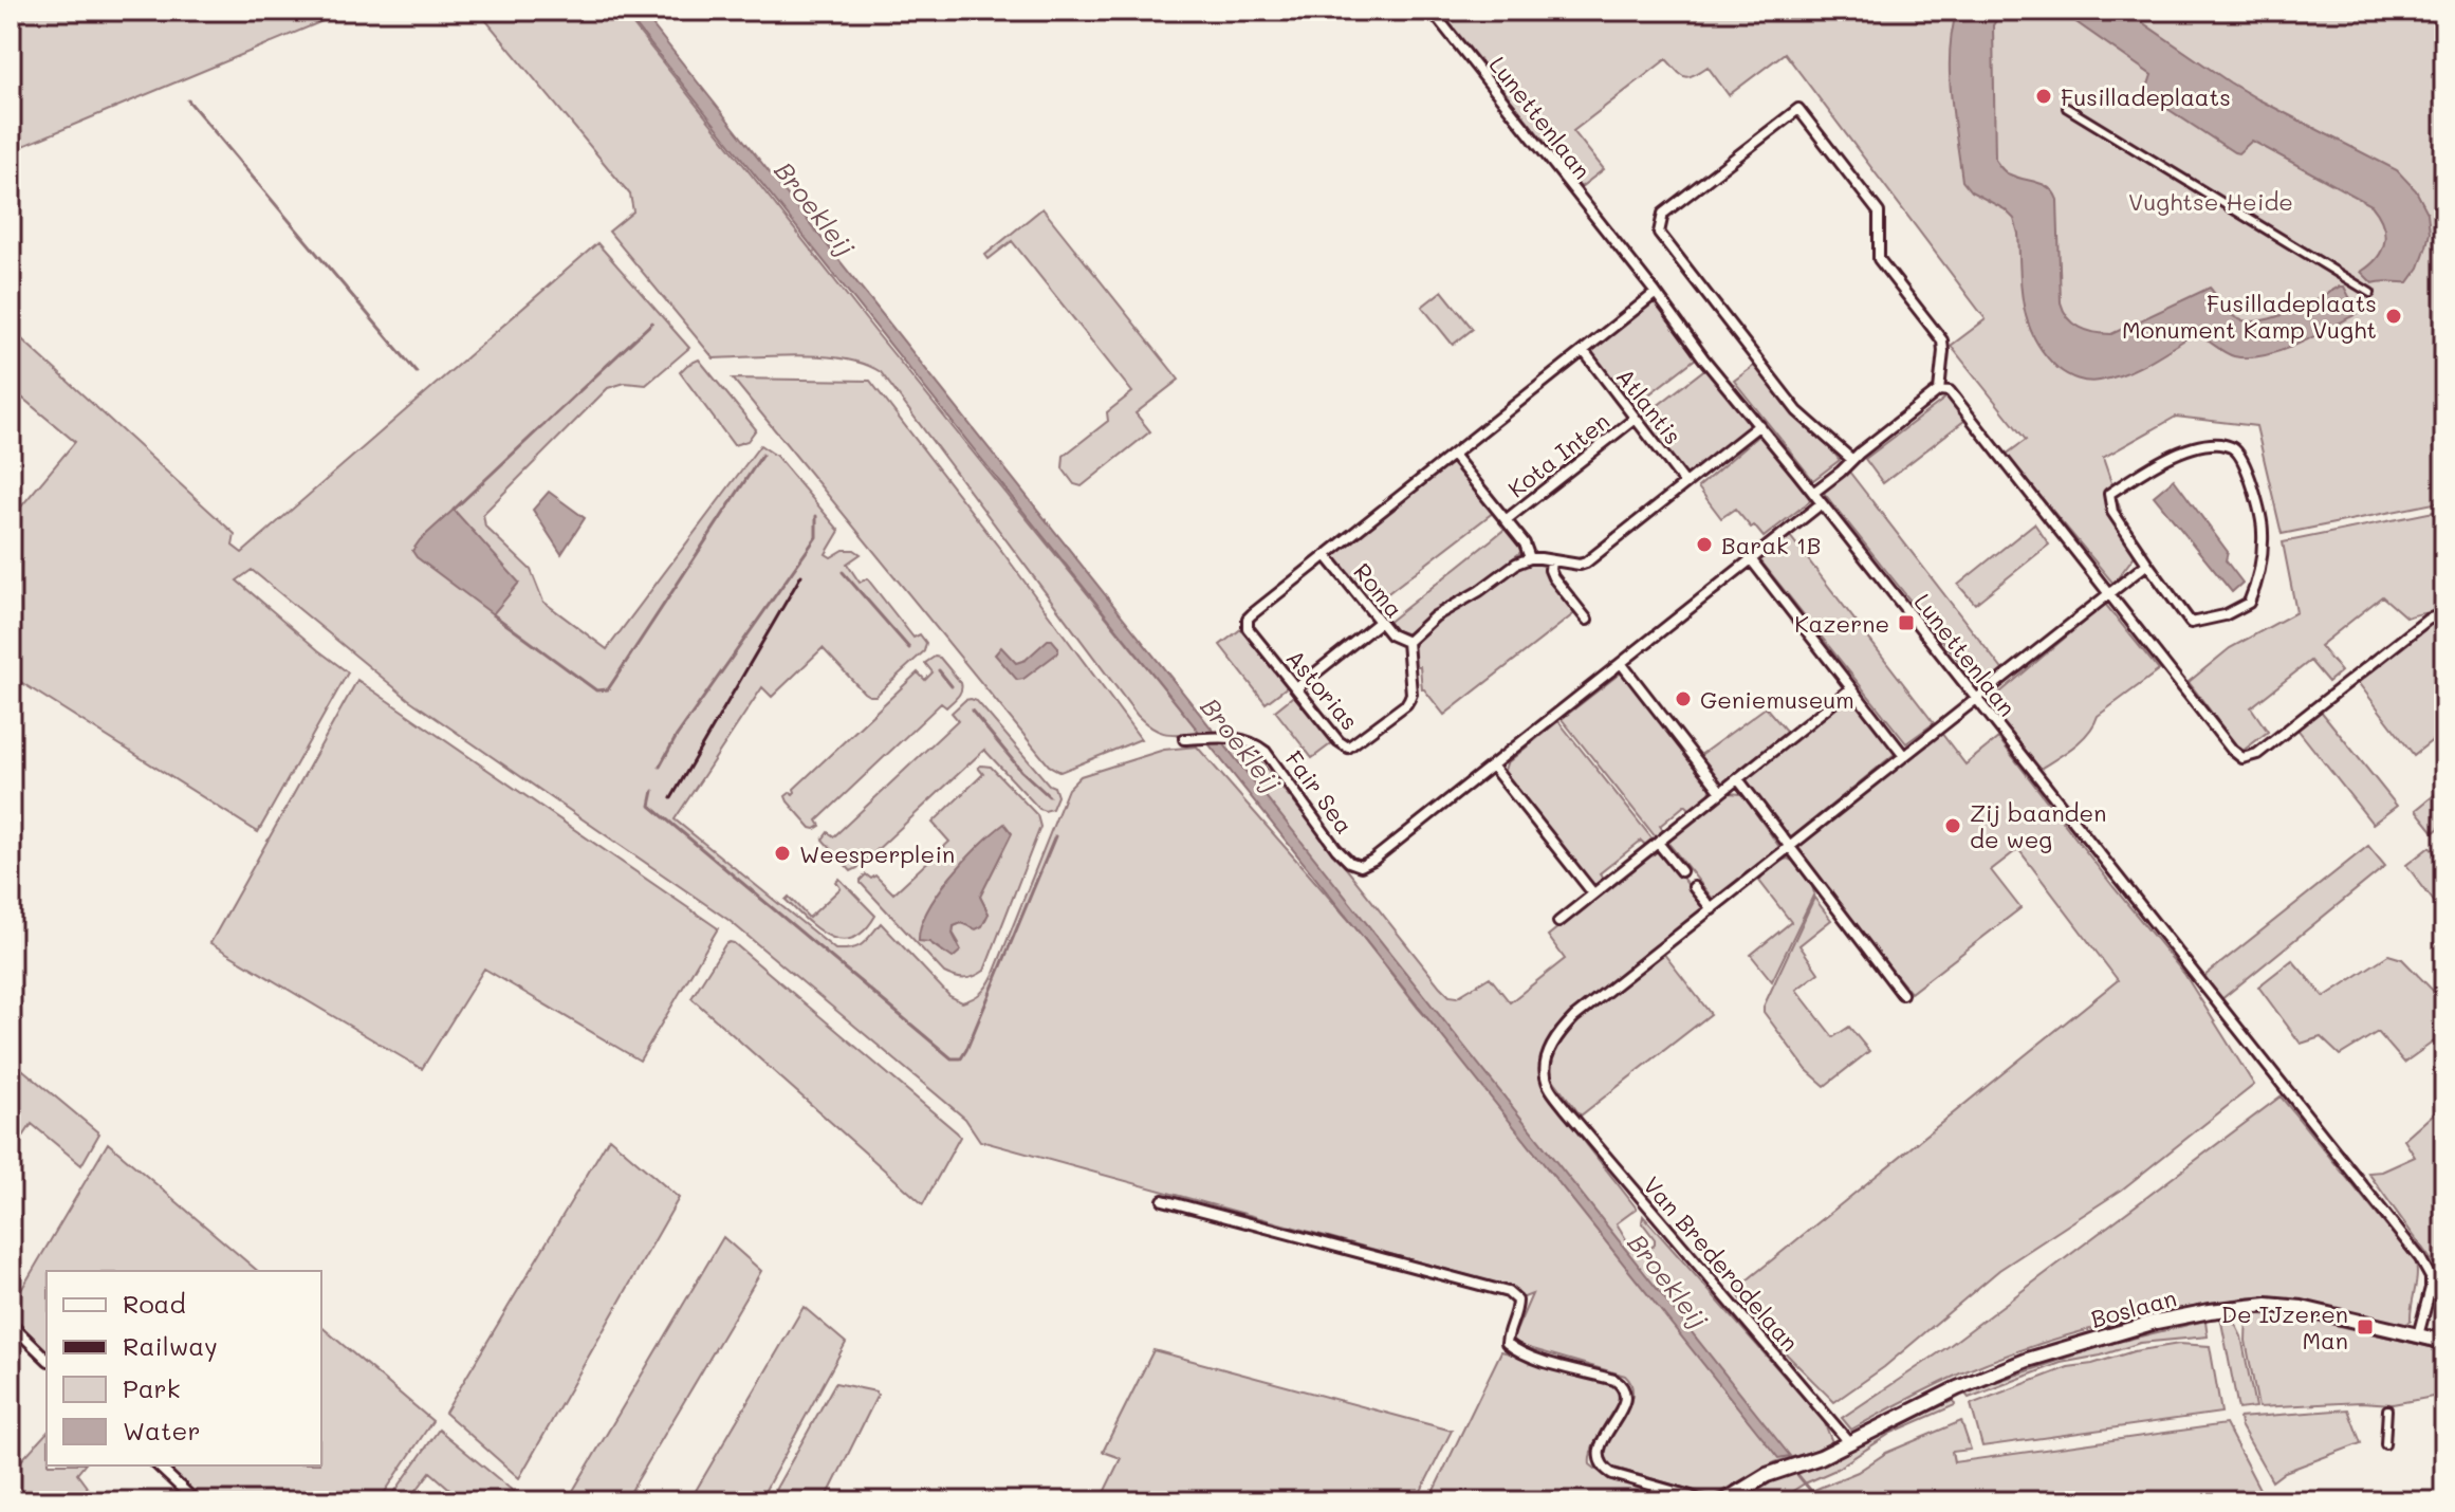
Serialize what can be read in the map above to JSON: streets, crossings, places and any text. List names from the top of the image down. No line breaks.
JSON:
{"streets":{"main road":["Boslaan"],"street":["Lunettenlaan","Atlantis","Kota Inten","Roma","Astorias","Fair Sea","Van Brederodelaan"]},"crossings":[["Lunettenlaan","Astorias"],["Lunettenlaan","Van Brederodelaan"],["Lunettenlaan","Boslaan"],["Atlantis","Kota Inten"],["Atlantis","Astorias"],["Roma","Astorias"],["Van Brederodelaan","Boslaan"]],"water":["Broekleij"],"parks":["Vughtse Heide"],"places":{"other":["Fusilladeplaats","Fusilladeplaats Monument Kamp Vught","Barak 1B","Geniemuseum","Zij baanden de weg","Weesperplein"],"transit":["Kazerne","De IJzeren Man"]},"legend":["Road","Railway","Park","Water"]}
